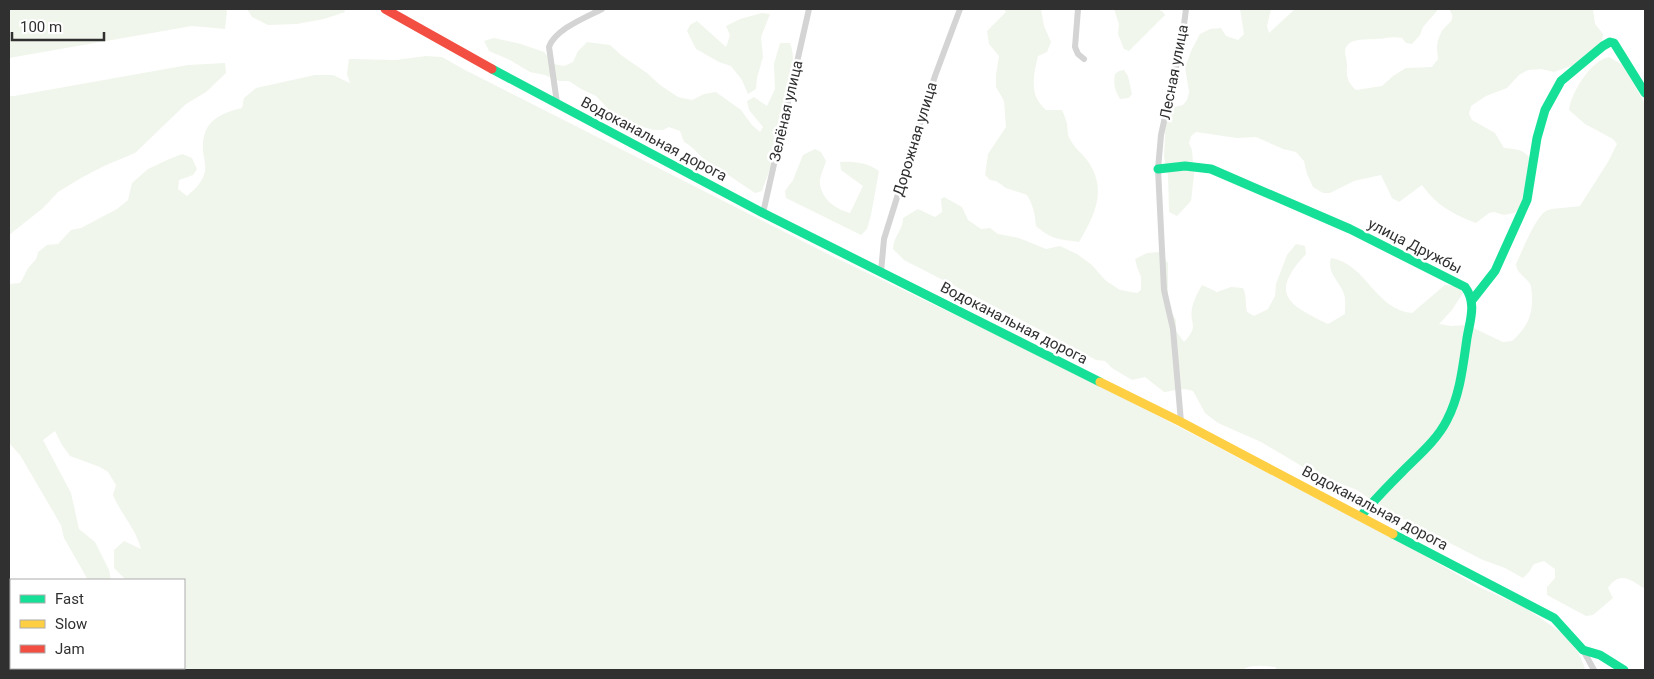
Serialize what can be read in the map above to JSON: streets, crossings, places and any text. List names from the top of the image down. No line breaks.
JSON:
{"streets":{"street":["Лесная улица","Зелёная улица","Водоканальная дорога","Дорожная улица","улица Дружбы"]},"crossings":[["Лесная улица","Водоканальная дорога"],["Лесная улица","улица Дружбы"],["Зелёная улица","Водоканальная дорога"],["Водоканальная дорога","Дорожная улица"]],"legend":["Fast","Slow","Jam"],"scale_bar":"100 m"}
